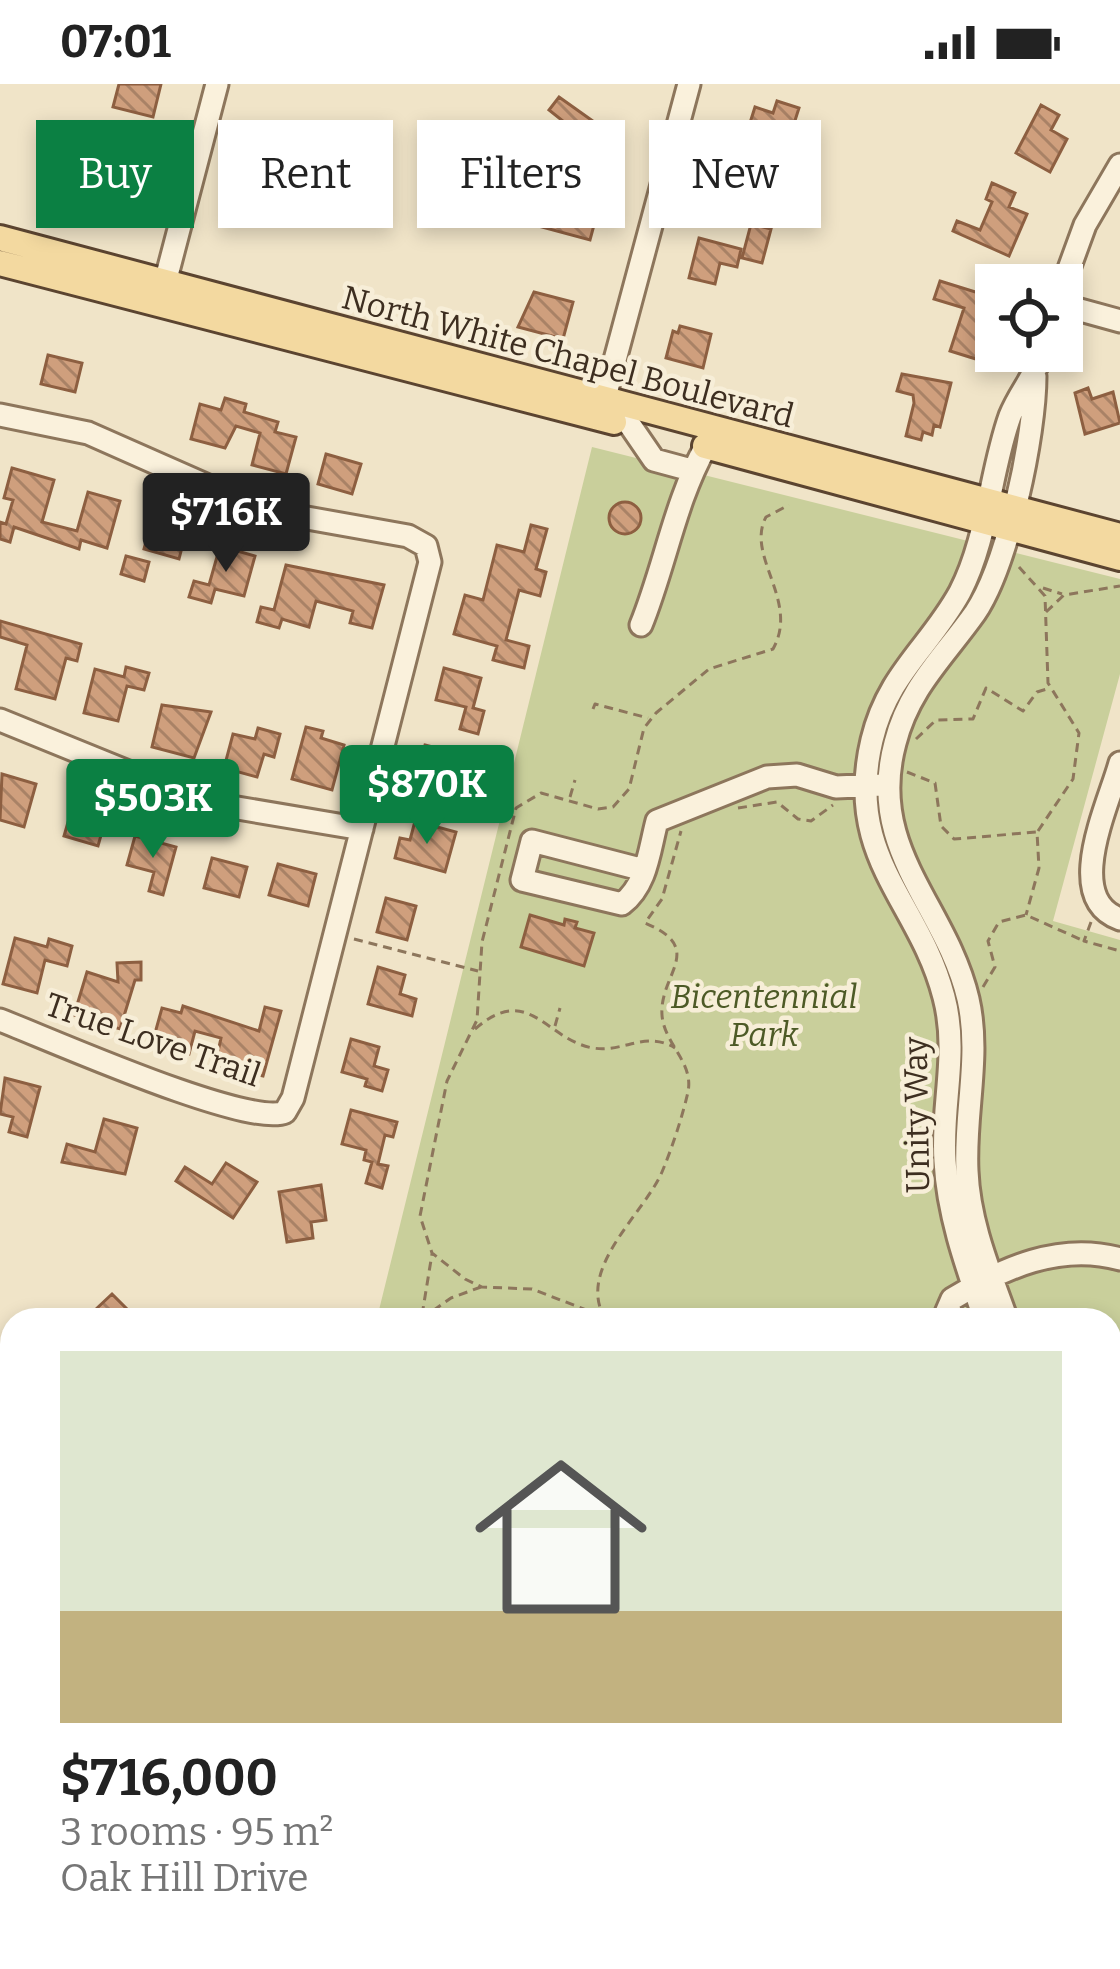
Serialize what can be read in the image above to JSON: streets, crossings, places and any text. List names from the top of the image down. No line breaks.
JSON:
{"streets":{"main road":["North White Chapel Boulevard"],"street":["True Love Trail","Unity Way"]},"crossings":[["North White Chapel Boulevard","Unity Way"]],"parks":["Bicentennial Park"],"page":{"status":"07:01","chip":["Buy","Rent","Filters","New"],"price":["$716K","$870K","$503K"],"list":[{"name":"$716,000","note":"3 rooms · 95 m² · Oak Hill Drive"}]}}
